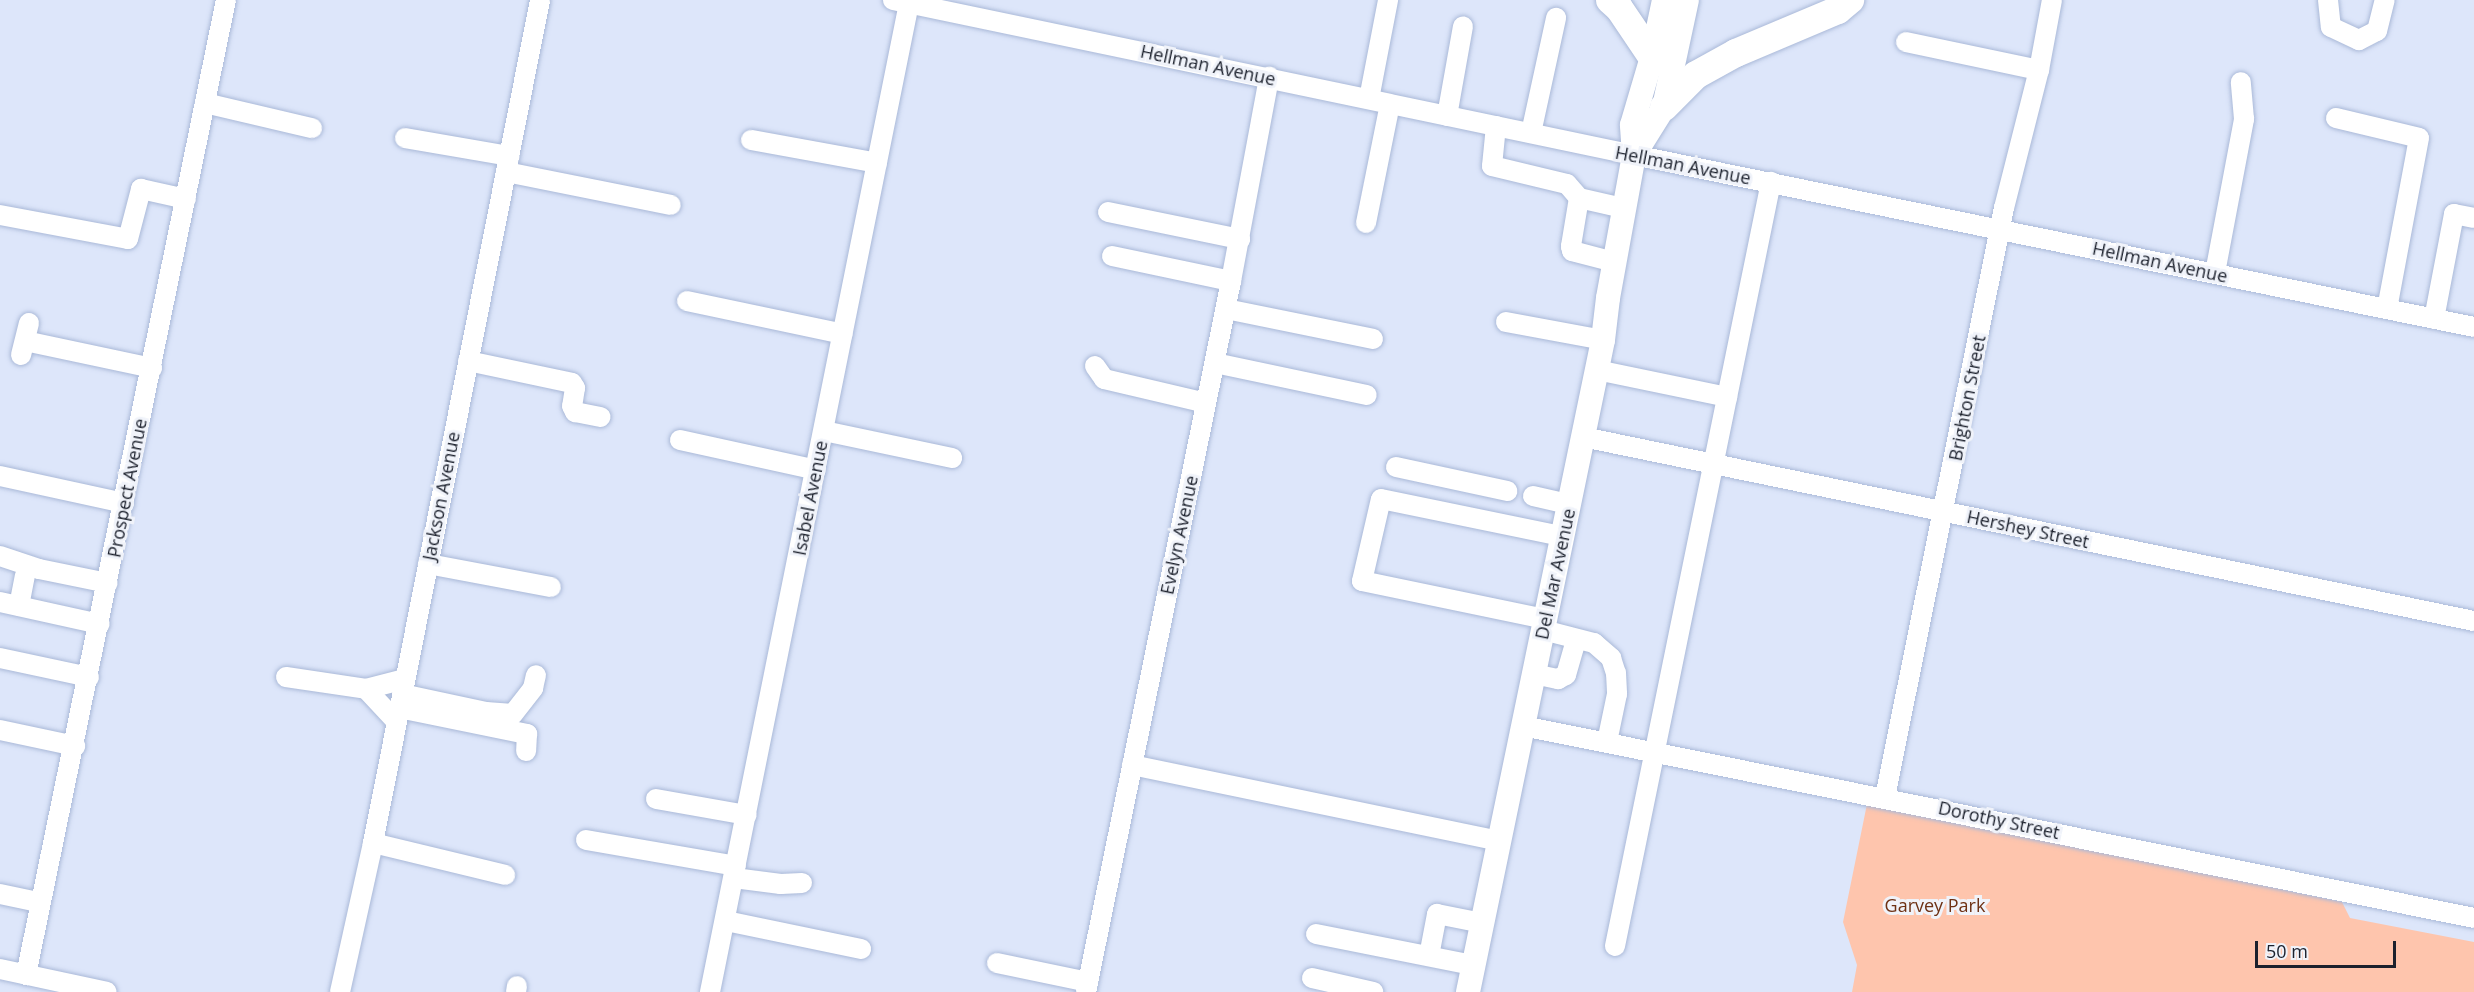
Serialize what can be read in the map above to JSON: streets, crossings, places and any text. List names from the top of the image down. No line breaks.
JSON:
{"streets":{"main road":["Del Mar Avenue"],"street":["Hellman Avenue","Brighton Street","Prospect Avenue","Jackson Avenue","Isabel Avenue","Hershey Street","Evelyn Avenue","Dorothy Street"]},"crossings":[["Hellman Avenue","Brighton Street"],["Hellman Avenue","Isabel Avenue"],["Hellman Avenue","Evelyn Avenue"],["Hellman Avenue","Del Mar Avenue"],["Brighton Street","Hershey Street"],["Brighton Street","Dorothy Street"],["Hershey Street","Del Mar Avenue"],["Del Mar Avenue","Dorothy Street"]],"parks":["Garvey Park"],"scale_bar":"50 m"}
